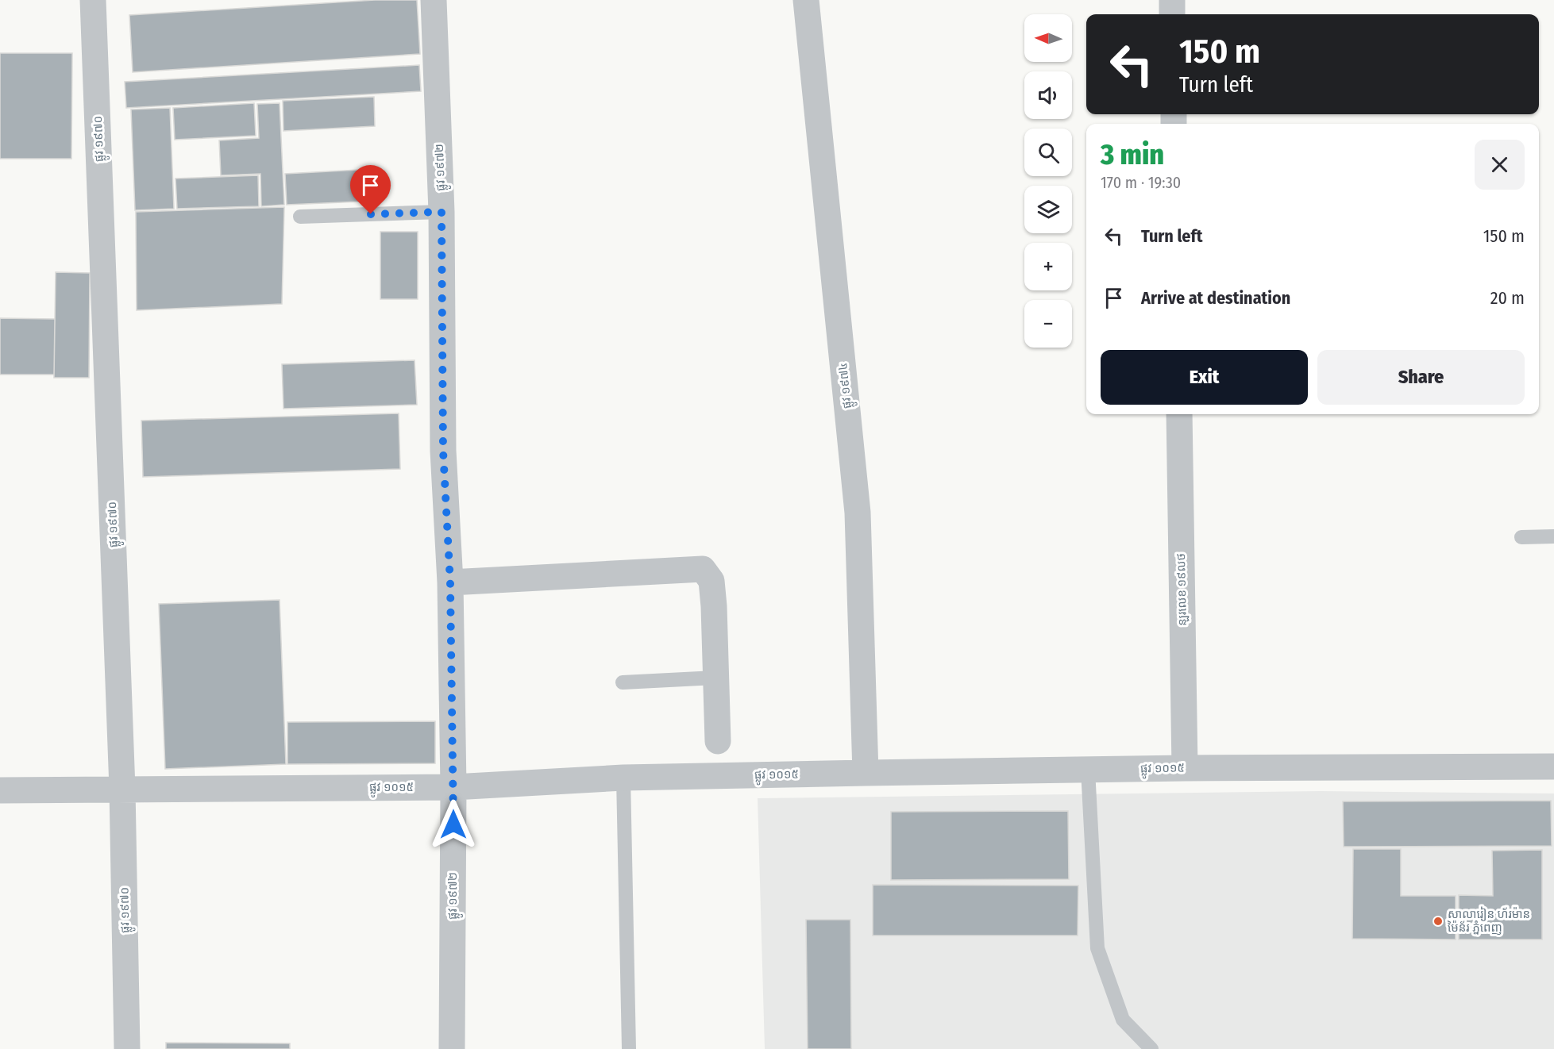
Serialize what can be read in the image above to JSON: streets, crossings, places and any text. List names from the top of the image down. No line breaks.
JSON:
{"streets":{"street":["ផ្លូវ ១៩៧០","ផ្លូវ ១៩៧២","ផ្លូវ ១៩៧៤","ន្ឡរលេខ ១៩លថ","ផ្លូវ ១០១៥"]},"crossings":[["ផ្លូវ ១៩៧០","ផ្លូវ ១០១៥"],["ផ្លូវ ១៩៧២","ផ្លូវ ១០១៥"],["ផ្លូវ ១៩៧៤","ផ្លូវ ១០១៥"],["ន្ឡរលេខ ១៩លថ","ផ្លូវ ១០១៥"]],"places":["សាលារៀន ហ័រម៉ាន ម៉ៃន័រ ភ្នំពេញ"],"north":"left","page":{"map_buttons":["+","−"],"turn":["150 m","Turn left"],"heading":["3 min","170 m · 19:30"],"list":[{"name":"Turn left","value":"150 m"},{"name":"Arrive at destination","value":"20 m"}],"buttons":["Exit","Share"]}}
